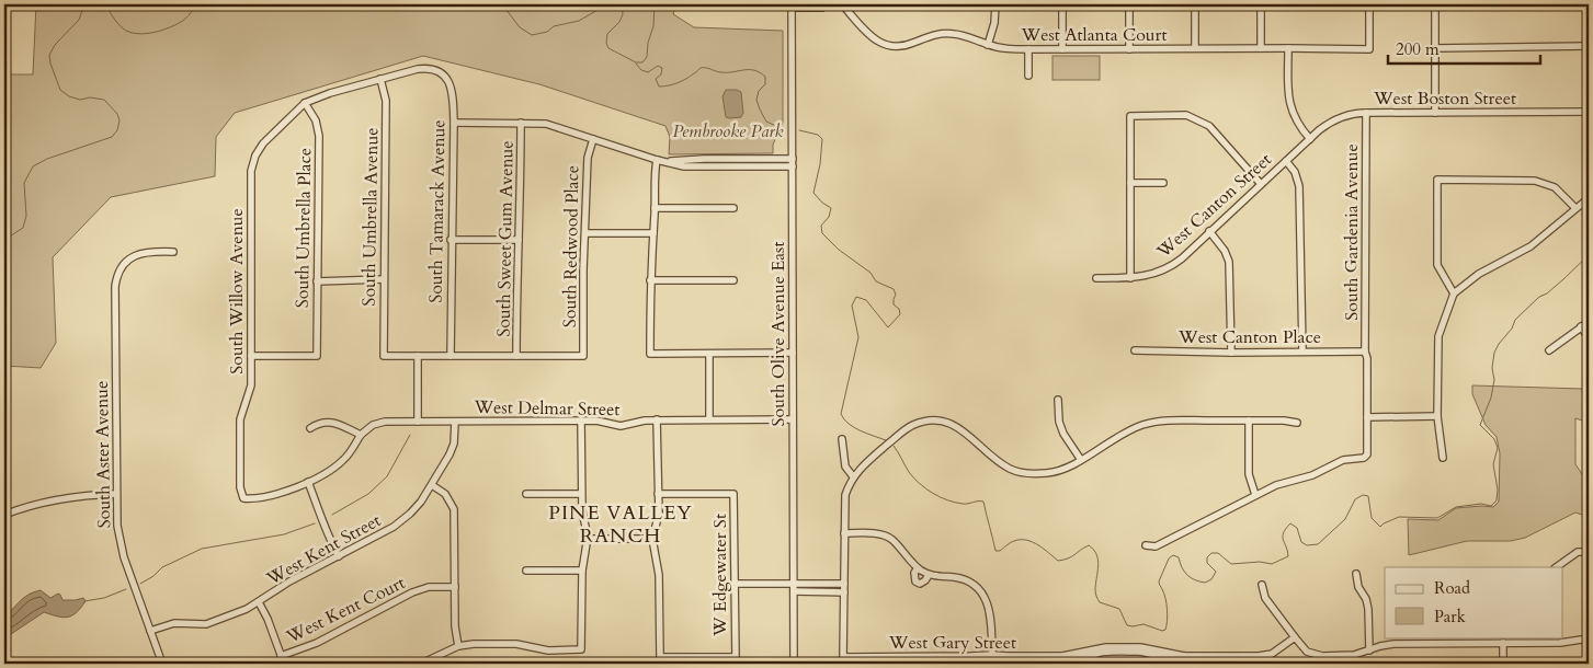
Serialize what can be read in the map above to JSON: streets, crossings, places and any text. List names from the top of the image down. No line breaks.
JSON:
{"streets":{"street":["West Atlanta Court","West Boston Street","West Canton Street","South Tamarack Avenue","South Umbrella Avenue","South Umbrella Place","South Gardenia Avenue","South Sweet Gum Avenue","South Redwood Place","South Willow Avenue","South Olive Avenue East","West Canton Place","West Delmar Street","South Aster Avenue","West Kent Street","W Edgewater St","West Kent Court","West Gary Street"]},"crossings":[["West Boston Street","West Canton Street"],["West Boston Street","South Gardenia Avenue"],["South Tamarack Avenue","South Umbrella Avenue"],["South Umbrella Place","South Willow Avenue"],["South Gardenia Avenue","West Canton Place"],["South Sweet Gum Avenue","South Redwood Place"],["South Olive Avenue East","West Delmar Street"],["West Delmar Street","West Kent Street"],["South Aster Avenue","West Kent Street"]],"districts":["PINE VALLEY RANCH"],"parks":["Pembrooke Park"],"legend":["Road","Park"],"scale_bar":"200 m"}
